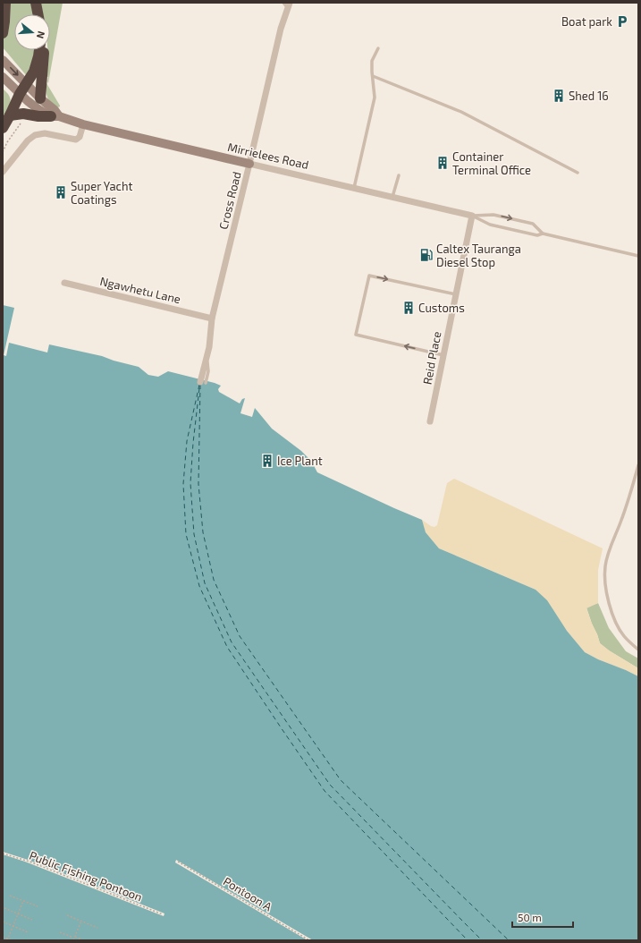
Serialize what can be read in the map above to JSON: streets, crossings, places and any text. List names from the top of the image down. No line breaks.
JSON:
{"streets":{"main road":["Mirrielees Road"],"street":["Cross Road","Ngawhetu Lane","Reid Place"],"path":["Public Fishing Pontoon","Pontoon A"]},"crossings":[["Mirrielees Road","Cross Road"],["Mirrielees Road","Reid Place"],["Cross Road","Ngawhetu Lane"]],"places":{"parking":["Boat park"],"building":["Shed 16","Container Terminal Office","Super Yacht Coatings","Customs","Ice Plant"],"fuel station":["Caltex Tauranga Diesel Stop"]},"scale_bar":"50 m","north":"right"}
